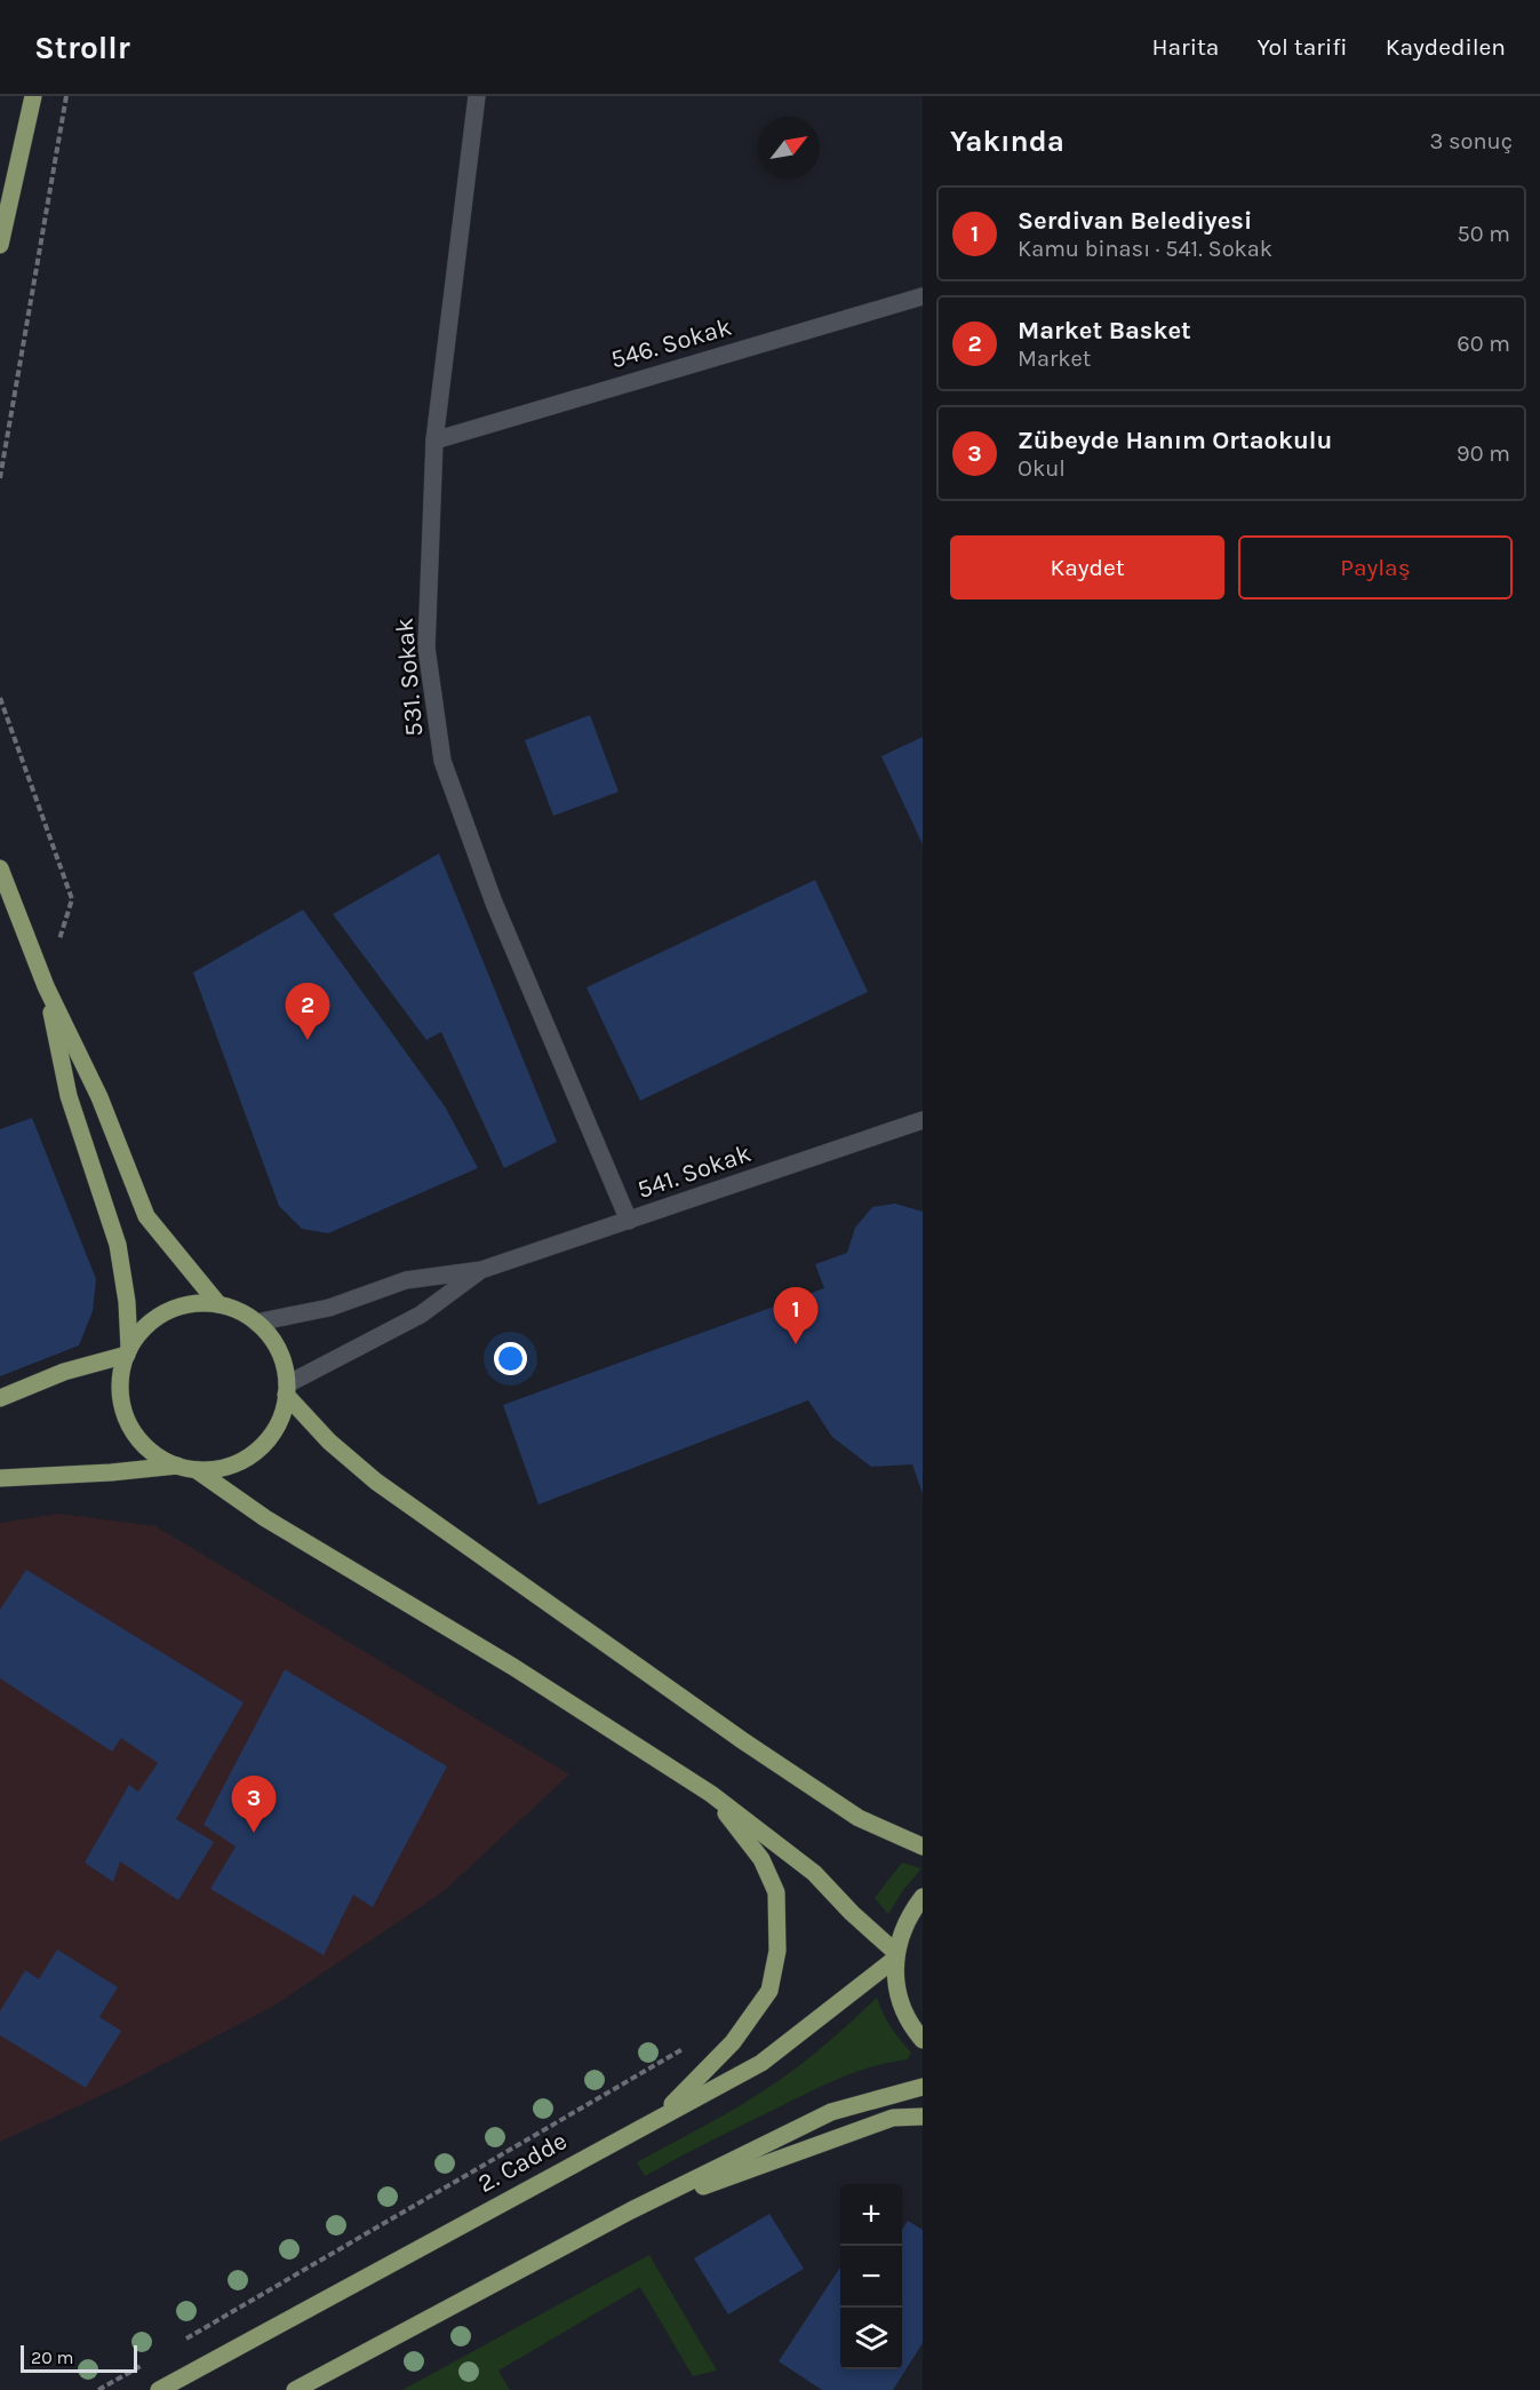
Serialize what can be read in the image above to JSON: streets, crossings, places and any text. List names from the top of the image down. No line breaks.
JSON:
{"streets":{"main road":["2. Cadde"],"street":["546. Sokak","531. Sokak","541. Sokak"]},"crossings":[["546. Sokak","531. Sokak"],["531. Sokak","541. Sokak"]],"scale_bar":"20 m","north":"top right","page":{"header":"Strollr","nav":["Harita","Yol tarifi","Kaydedilen"],"heading":["Yakında","3 sonuç"],"list":[{"mark":"1","name":"Serdivan Belediyesi","note":"Kamu binası · 541. Sokak","value":"50 m"},{"mark":"2","name":"Market Basket","note":"Market","value":"60 m"},{"mark":"3","name":"Zübeyde Hanım Ortaokulu","note":"Okul","value":"90 m"}],"buttons":["Kaydet","Paylaş"],"pins":["2","1","3"],"map_buttons":["+","−"],"scale":"20 m"}}
